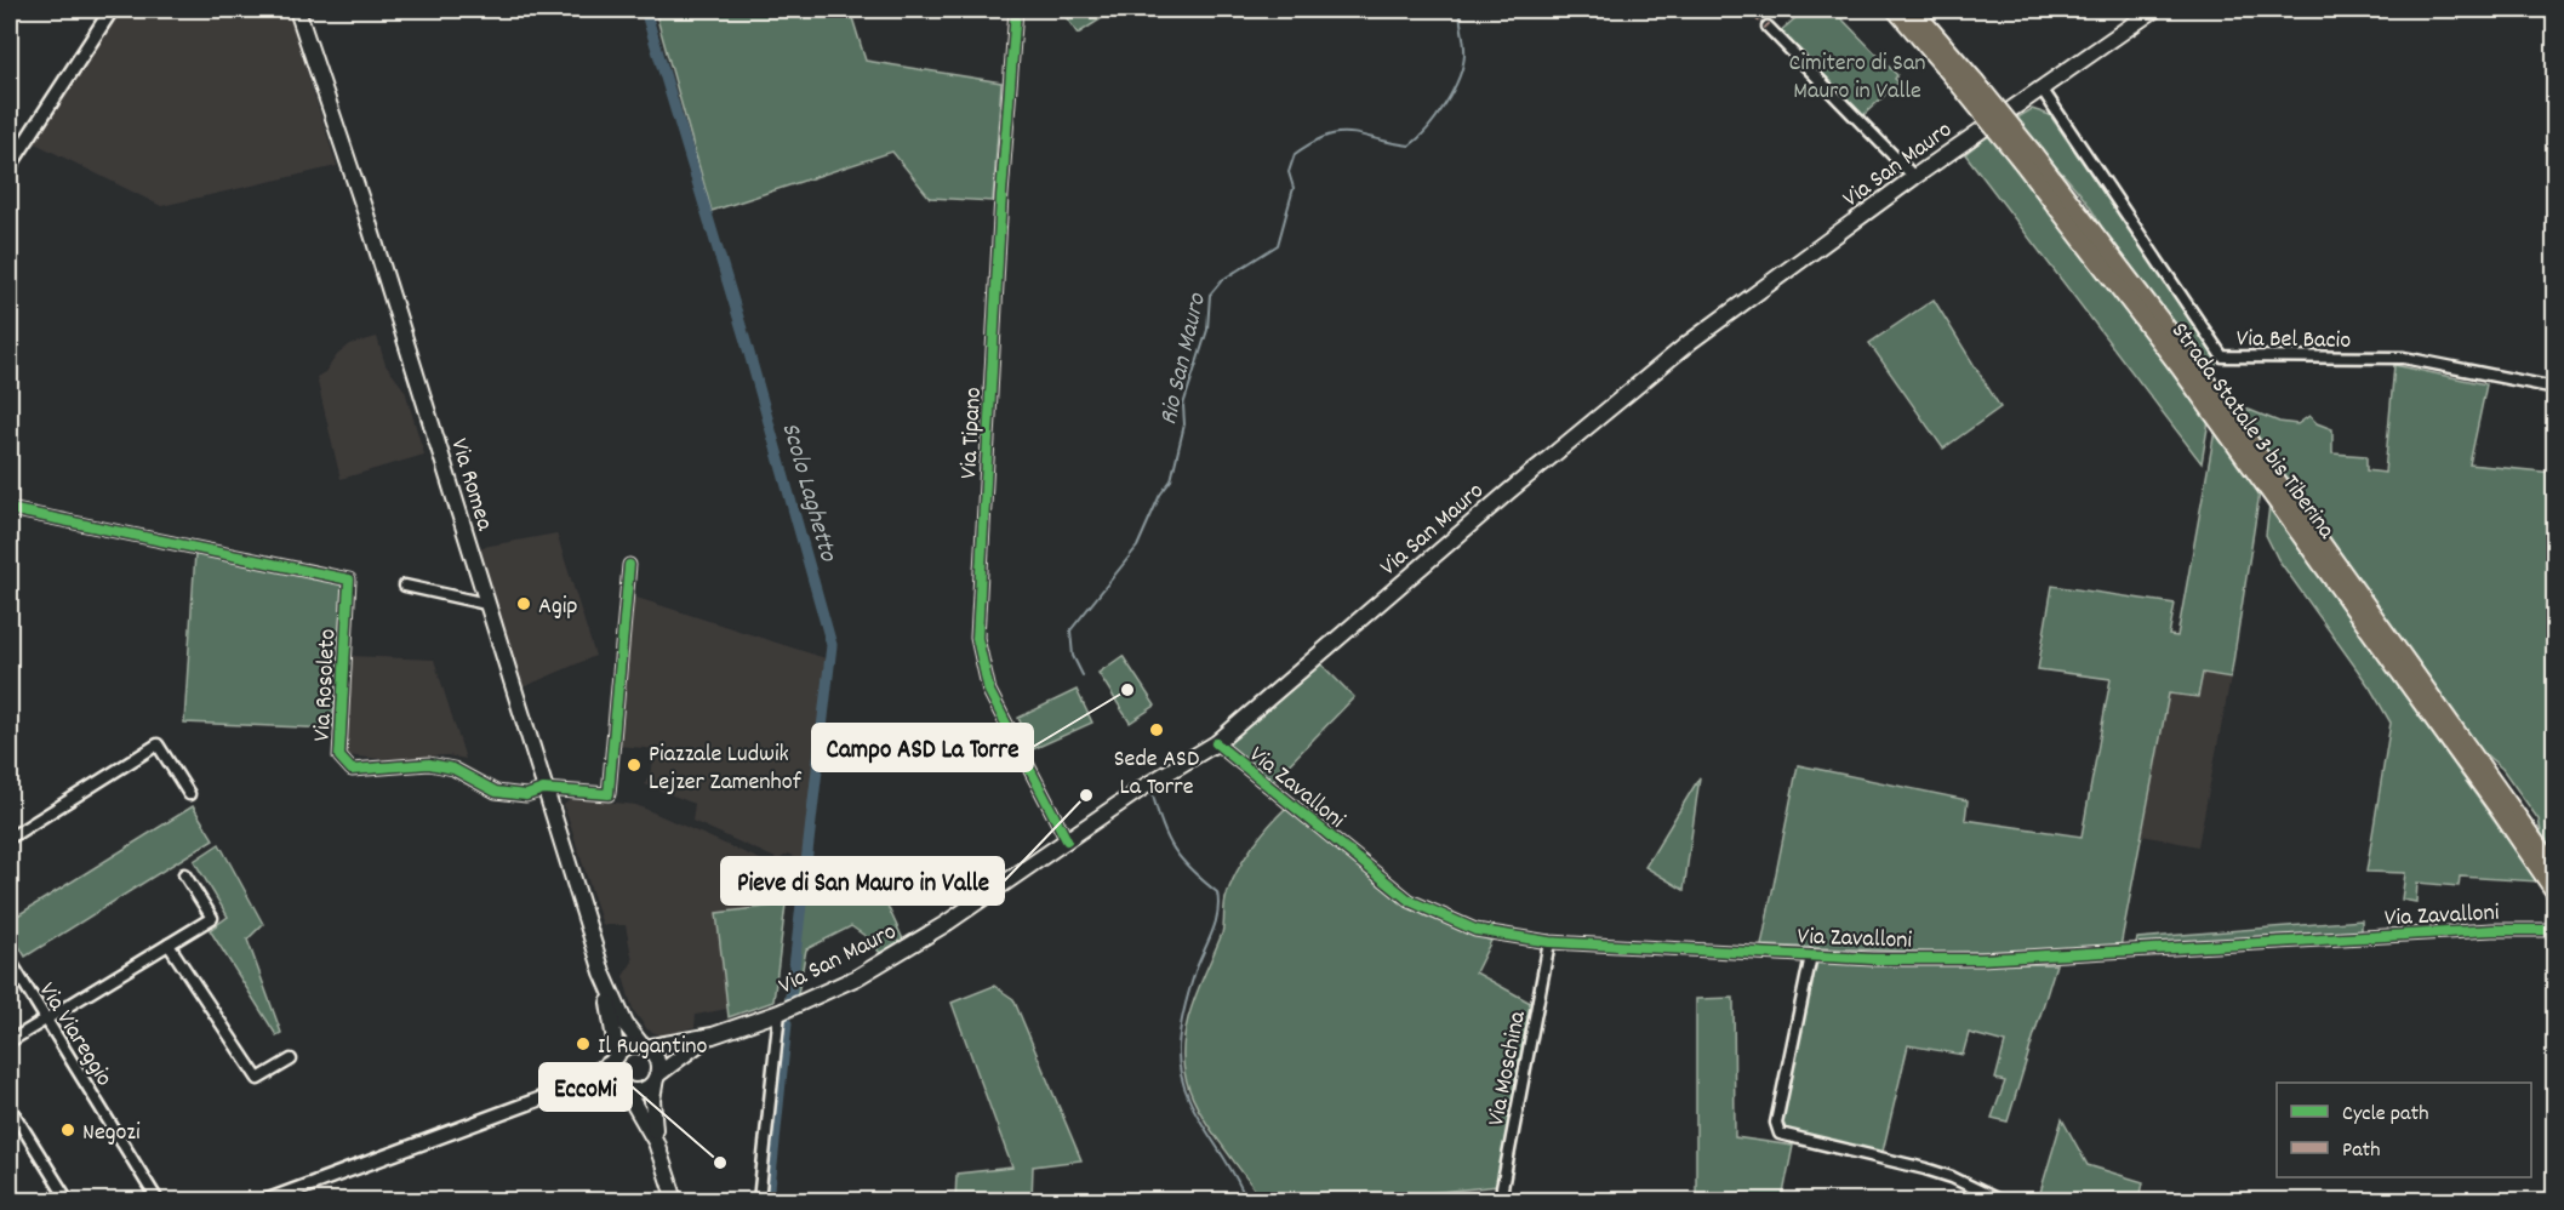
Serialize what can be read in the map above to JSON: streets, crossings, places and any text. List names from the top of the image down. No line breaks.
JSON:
{"streets":{"highway":["Strada Statale 3 bis Tiberina"],"main road":["Via San Mauro","Via Romea"],"street":["Via Bel Bacio","Via Tipano","Via Rosoleto","Via Zavalloni","Via Viareggio","Via Moschina"]},"crossings":[["Via San Mauro","Via Bel Bacio"],["Via San Mauro","Via Tipano"],["Via San Mauro","Via Romea"],["Via San Mauro","Via Zavalloni"],["Via Romea","Via Rosoleto"],["Via Zavalloni","Via Moschina"]],"water":["Rio San Mauro","Scolo Laghetto"],"parks":["Cimitero di San Mauro in Valle"],"places":["Agip","Campo ASD La Torre","Sede ASD La Torre","Piazzale Ludwik Lejzer Zamenhof","Pieve di San Mauro in Valle","Il Rugantino","Negozi","EccoMi"],"legend":["Cycle path","Path"]}
